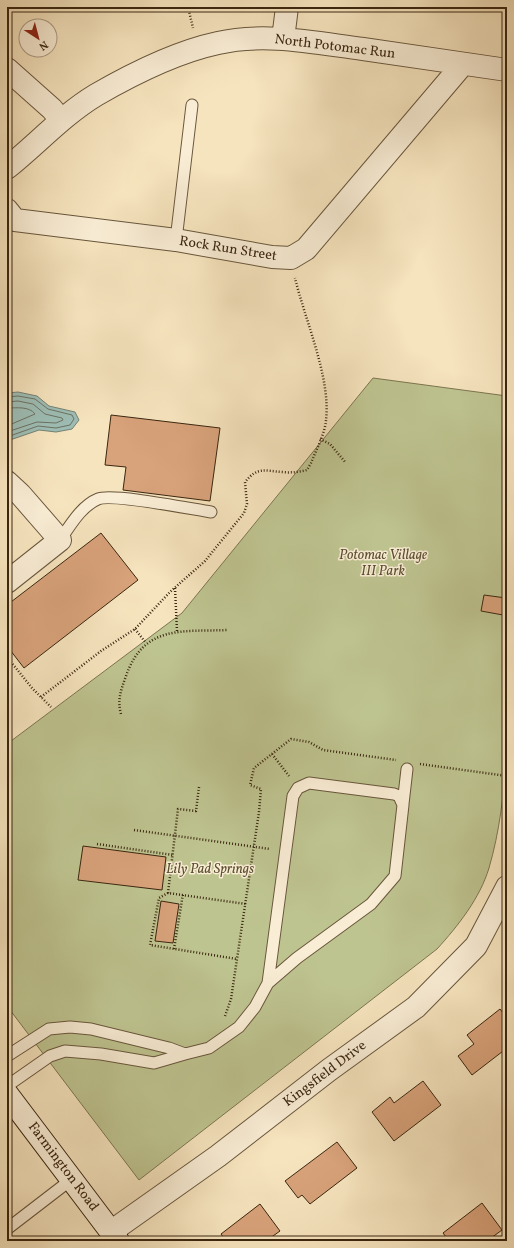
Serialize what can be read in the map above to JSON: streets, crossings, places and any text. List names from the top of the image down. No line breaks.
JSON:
{"streets":{"street":["North Potomac Run","Rock Run Street","Kingsfield Drive","Farmington Road"]},"crossings":[["North Potomac Run","Rock Run Street"],["Kingsfield Drive","Farmington Road"]],"parks":["Potomac Village III Park","Lily Pad Springs"],"north":"bottom right"}
